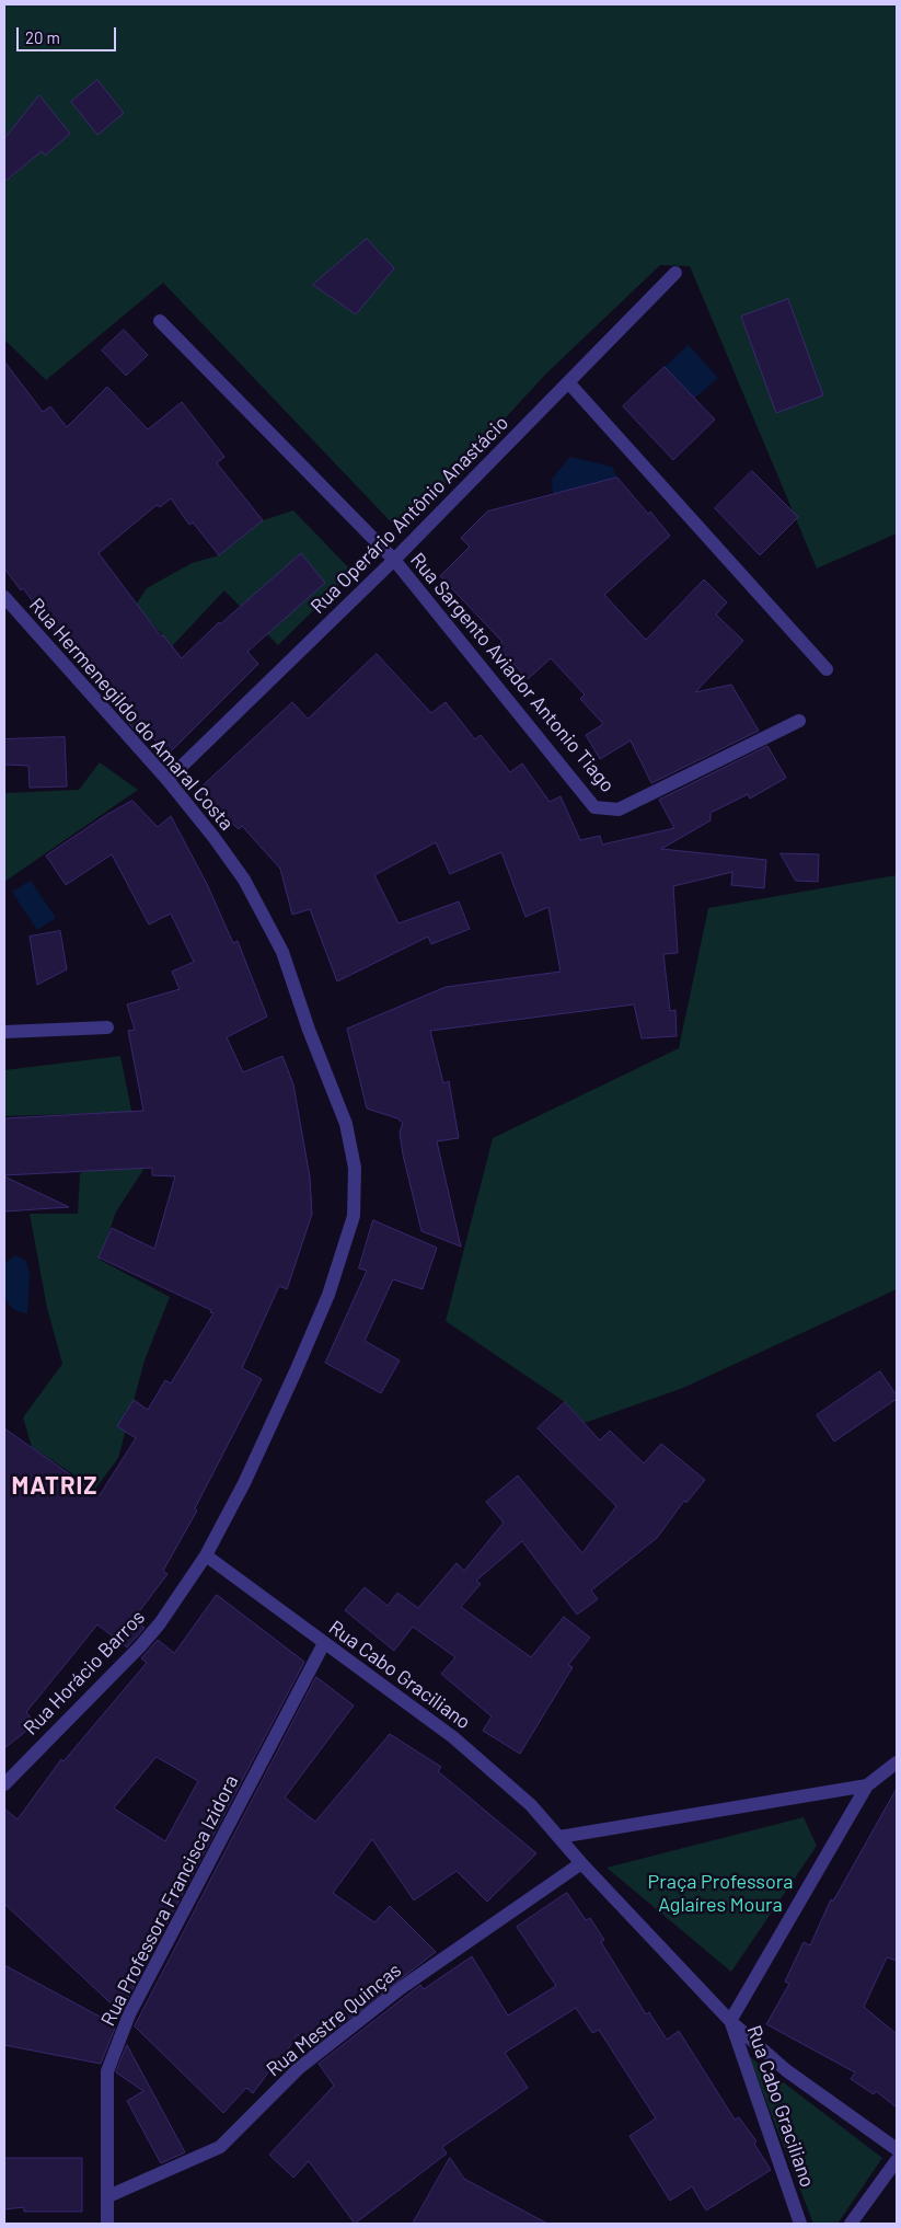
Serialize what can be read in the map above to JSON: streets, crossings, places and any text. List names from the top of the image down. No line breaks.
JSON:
{"streets":{"street":["Rua Operário Antônio Anastácio","Rua Sargento Aviador Antonio Tiago","Rua Hermenegildo do Amaral Costa","Rua Horácio Barros","Rua Cabo Graciliano","Rua Professora Francisca Izidora","Rua Mestre Quinças"]},"crossings":[["Rua Operário Antônio Anastácio","Rua Sargento Aviador Antonio Tiago"],["Rua Operário Antônio Anastácio","Rua Hermenegildo do Amaral Costa"],["Rua Hermenegildo do Amaral Costa","Rua Horácio Barros"],["Rua Hermenegildo do Amaral Costa","Rua Cabo Graciliano"],["Rua Horácio Barros","Rua Cabo Graciliano"],["Rua Cabo Graciliano","Rua Professora Francisca Izidora"],["Rua Cabo Graciliano","Rua Mestre Quinças"],["Rua Professora Francisca Izidora","Rua Mestre Quinças"]],"districts":["MATRIZ"],"parks":["Praça Professora Aglaíres Moura"],"scale_bar":"20 m"}
